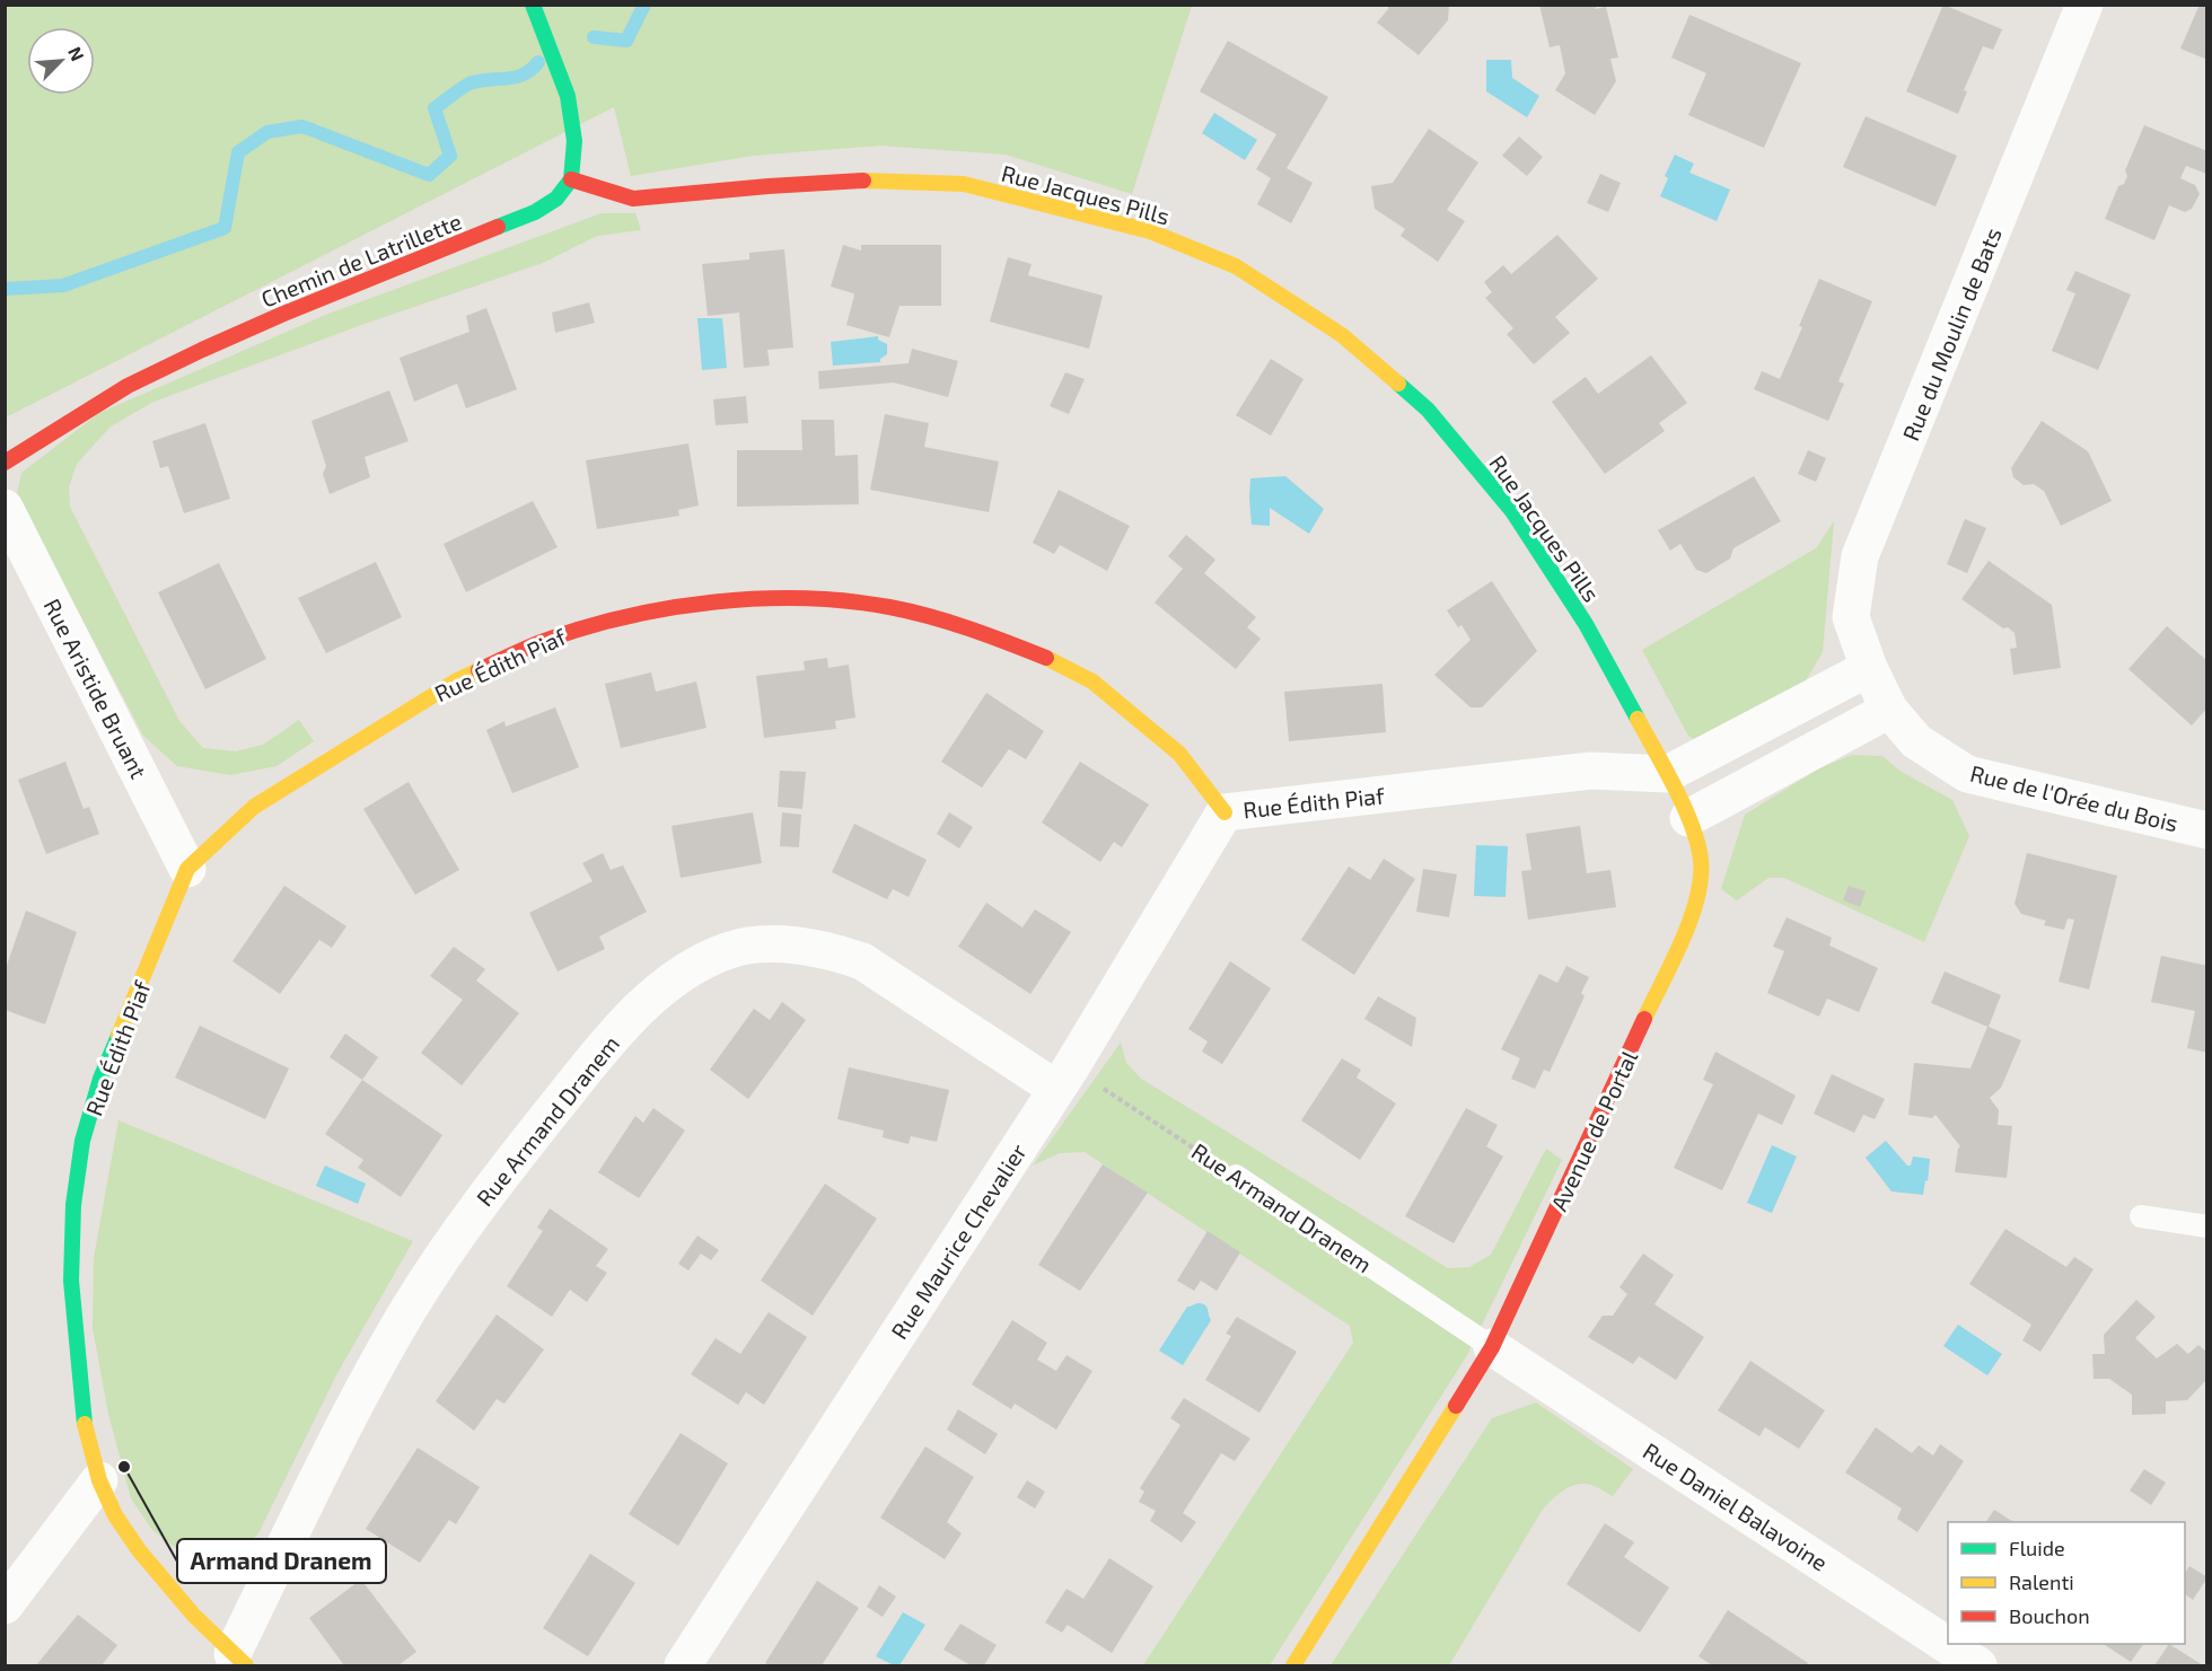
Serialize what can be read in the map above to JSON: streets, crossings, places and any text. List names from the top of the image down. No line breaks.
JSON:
{"streets":{"street":["Rue Jacques Pills","Chemin de Latrillette","Rue du Moulin de Bats","Rue Édith Piaf","Rue Aristide Bruant","Rue de l'Orée du Bois","Rue Armand Dranem","Avenue de Portal","Rue Maurice Chevalier","Rue Daniel Balavoine"]},"crossings":[["Rue Jacques Pills","Chemin de Latrillette"],["Rue Jacques Pills","Rue Édith Piaf"],["Rue Jacques Pills","Avenue de Portal"],["Rue du Moulin de Bats","Rue de l'Orée du Bois"],["Rue Édith Piaf","Rue Aristide Bruant"],["Rue Édith Piaf","Rue Armand Dranem"],["Rue Édith Piaf","Avenue de Portal"],["Rue Édith Piaf","Rue Maurice Chevalier"],["Rue Armand Dranem","Avenue de Portal"],["Rue Armand Dranem","Rue Maurice Chevalier"],["Rue Armand Dranem","Rue Daniel Balavoine"],["Avenue de Portal","Rue Daniel Balavoine"]],"places":["Armand Dranem"],"legend":["Fluide","Ralenti","Bouchon"],"north":"top right"}
